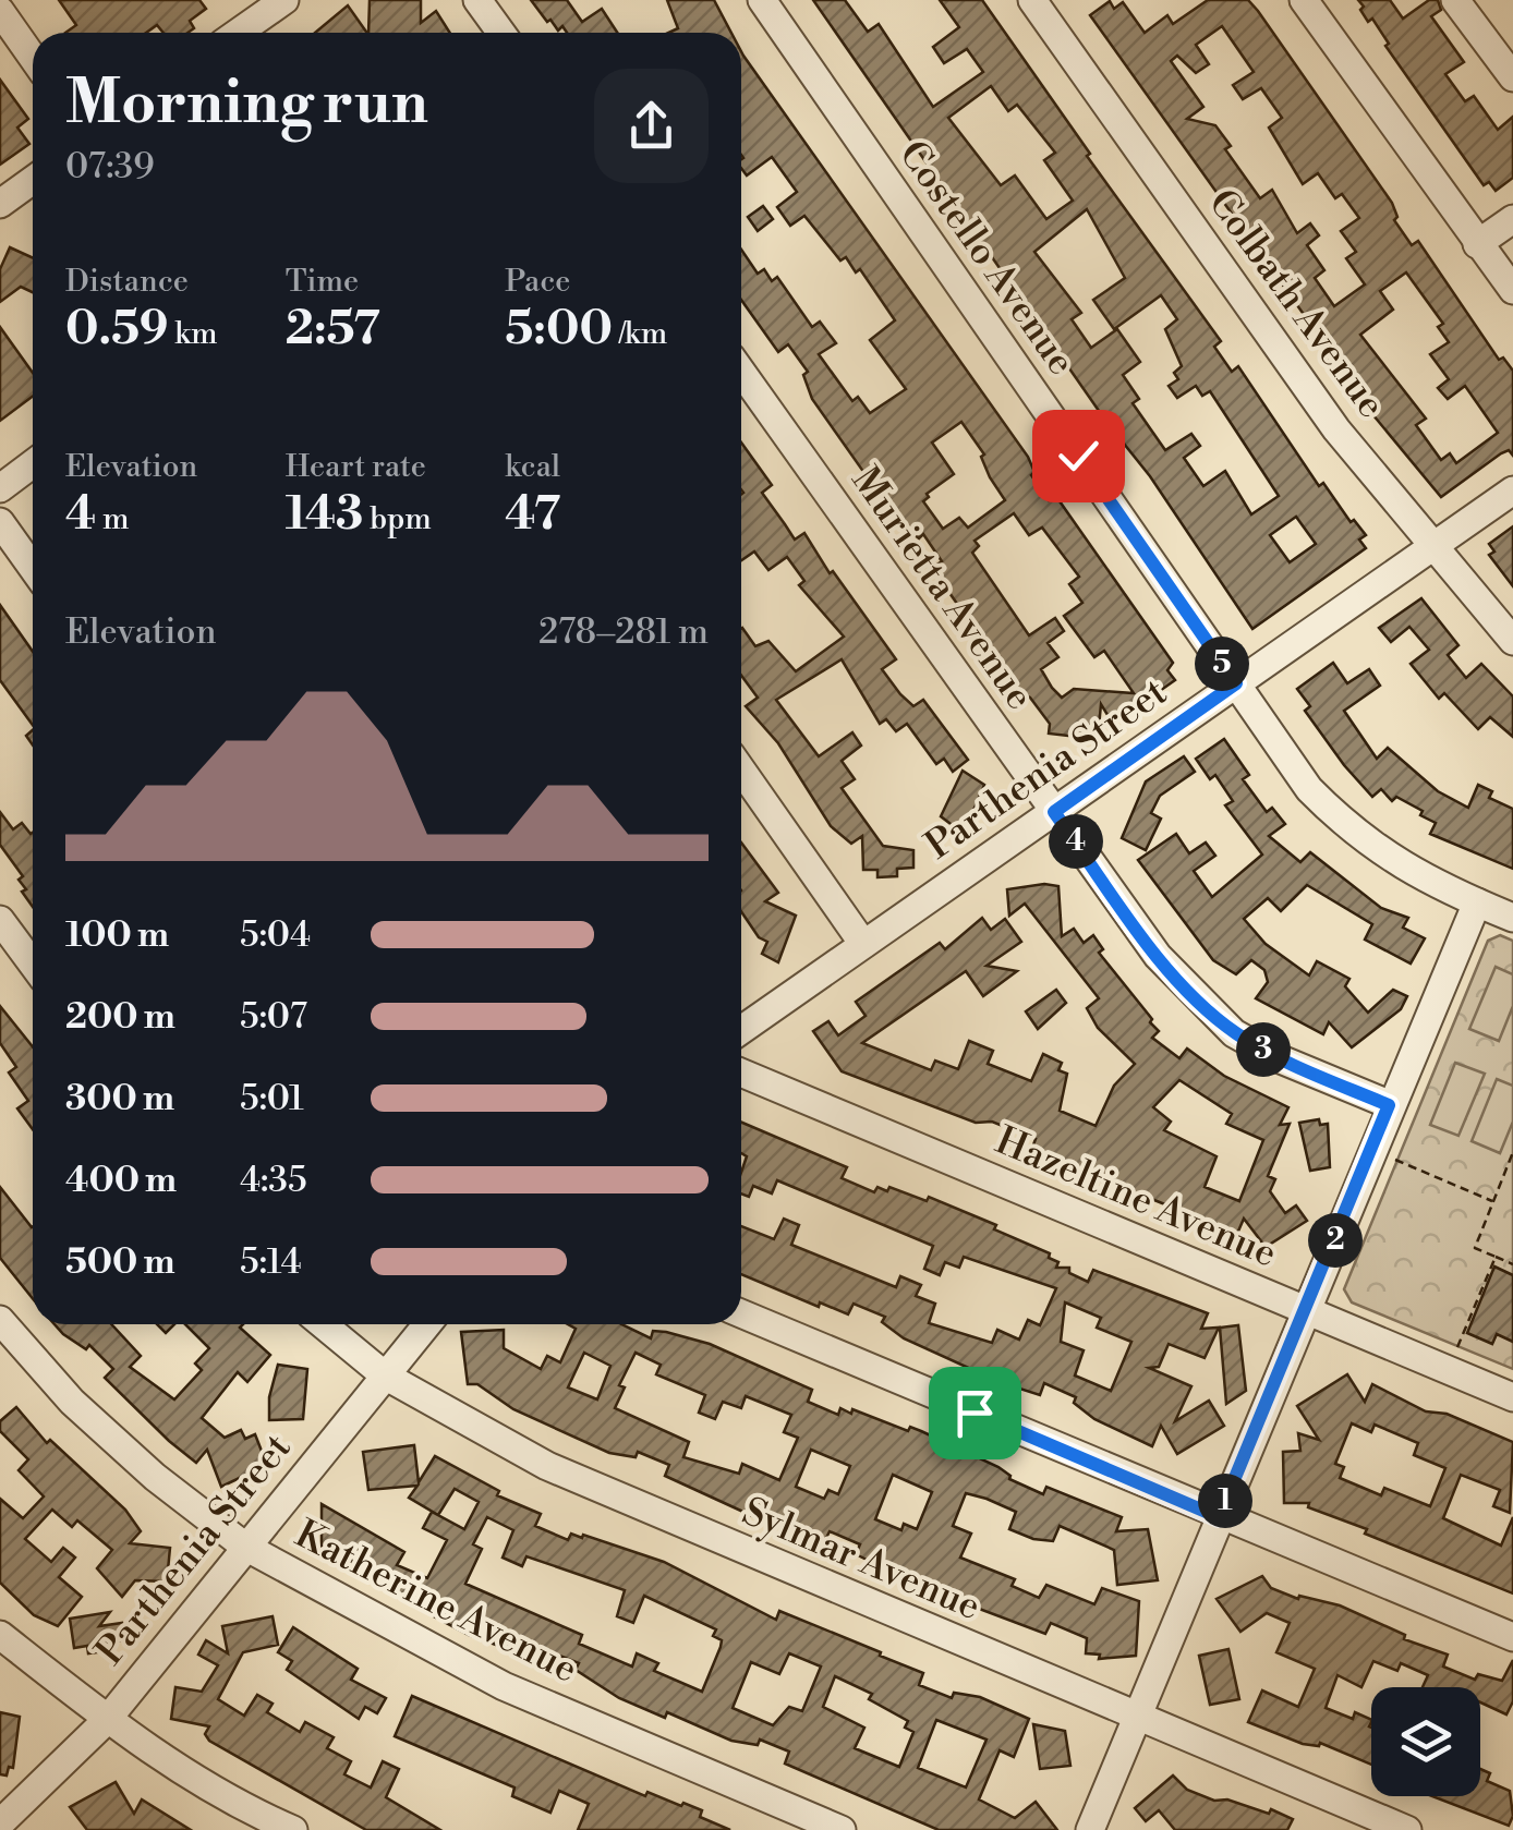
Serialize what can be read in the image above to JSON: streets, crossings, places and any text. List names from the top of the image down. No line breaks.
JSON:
{"streets":{"street":["Costello Avenue","Colbath Avenue","Murietta Avenue","Parthenia Street","Hazeltine Avenue","Sylmar Avenue","Katherine Avenue"]},"crossings":[["Costello Avenue","Parthenia Street"],["Colbath Avenue","Parthenia Street"],["Murietta Avenue","Parthenia Street"],["Parthenia Street","Sylmar Avenue"],["Parthenia Street","Katherine Avenue"]],"page":{"heading":["Morning run","07:39"],"stats":[["Distance","0.59 km"],["Time","2:57"],["Pace","5:00 /km"],["Elevation","4 m"],["Heart rate","143 bpm"],["kcal","47"]],"chart":["Elevation","278–281 m"],"pins":["5","4","3","2","1"],"list":[{"name":"100 m","note":"5:04"},{"name":"200 m","note":"5:07"},{"name":"300 m","note":"5:01"},{"name":"400 m","note":"4:35"},{"name":"500 m","note":"5:14"}]}}
